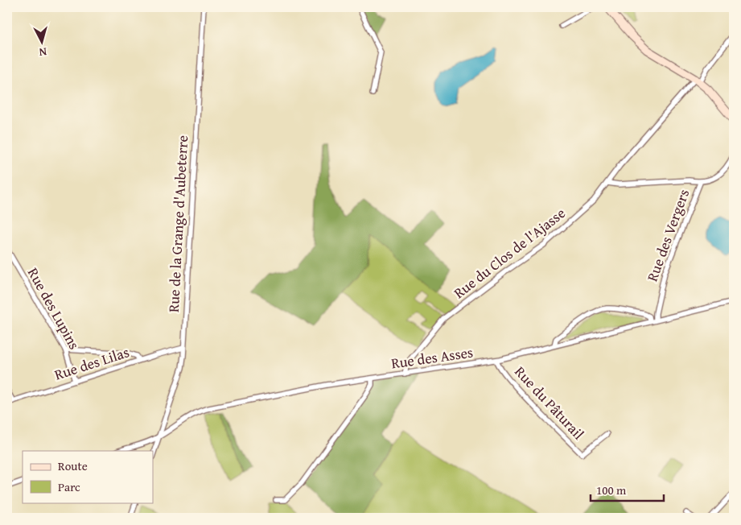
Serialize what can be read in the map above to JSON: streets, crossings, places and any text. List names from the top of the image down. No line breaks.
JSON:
{"streets":{"street":["Rue de la Grange d'Aubeterre","Rue des Vergers","Rue du Clos de l'Ajasse","Rue des Lupins","Rue des Asses","Rue des Lilas","Rue du Pâturail"]},"crossings":[["Rue de la Grange d'Aubeterre","Rue des Asses"],["Rue de la Grange d'Aubeterre","Rue des Lilas"],["Rue des Vergers","Rue des Asses"],["Rue du Clos de l'Ajasse","Rue des Asses"],["Rue des Lupins","Rue des Lilas"],["Rue des Asses","Rue du Pâturail"]],"legend":["Route","Parc"],"scale_bar":"100 m","north":"bottom"}
